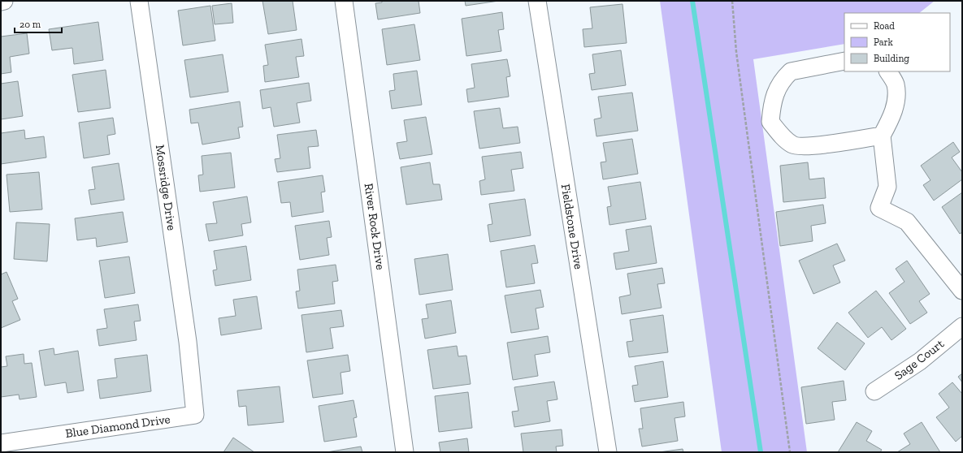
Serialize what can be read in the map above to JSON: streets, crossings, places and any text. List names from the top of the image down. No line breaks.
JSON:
{"streets":{"street":["Mossridge Drive","River Rock Drive","Fieldstone Drive","Sage Court","Blue Diamond Drive"]},"crossings":[["Mossridge Drive","Blue Diamond Drive"]],"legend":["Road","Park","Building"],"scale_bar":"20 m"}
